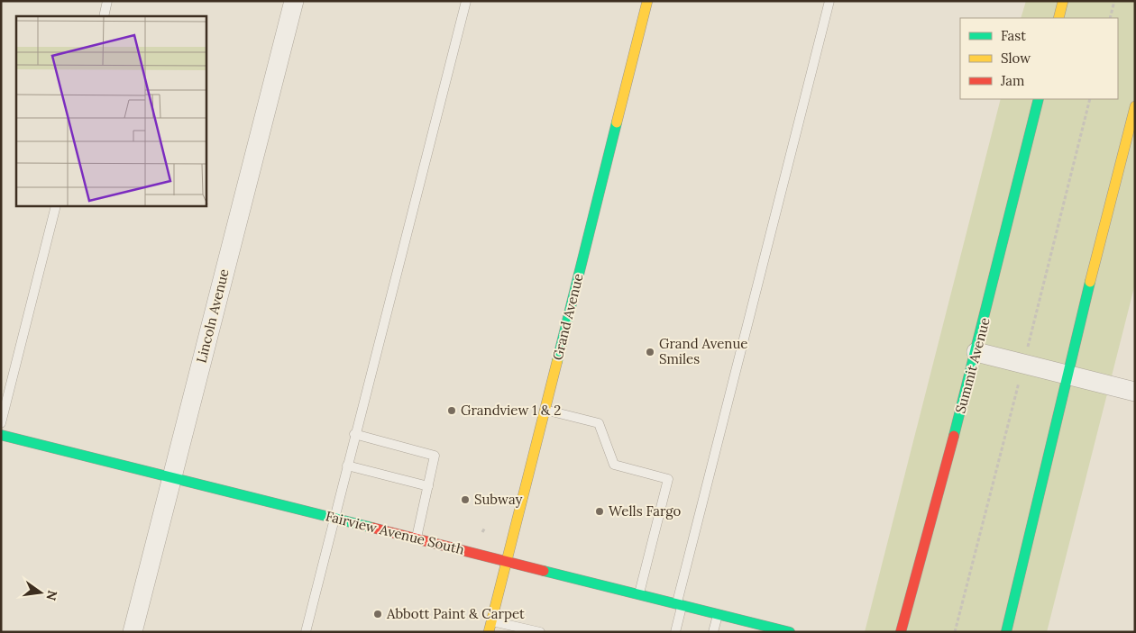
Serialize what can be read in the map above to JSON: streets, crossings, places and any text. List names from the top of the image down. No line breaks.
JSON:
{"streets":{"street":["Lincoln Avenue","Grand Avenue","Summit Avenue","Fairview Avenue South"]},"crossings":[["Lincoln Avenue","Fairview Avenue South"],["Grand Avenue","Fairview Avenue South"]],"places":["Grand Avenue Smiles","Grandview 1 & 2","Subway","Wells Fargo","Abbott Paint & Carpet"],"legend":["Fast","Slow","Jam"],"north":"right"}
